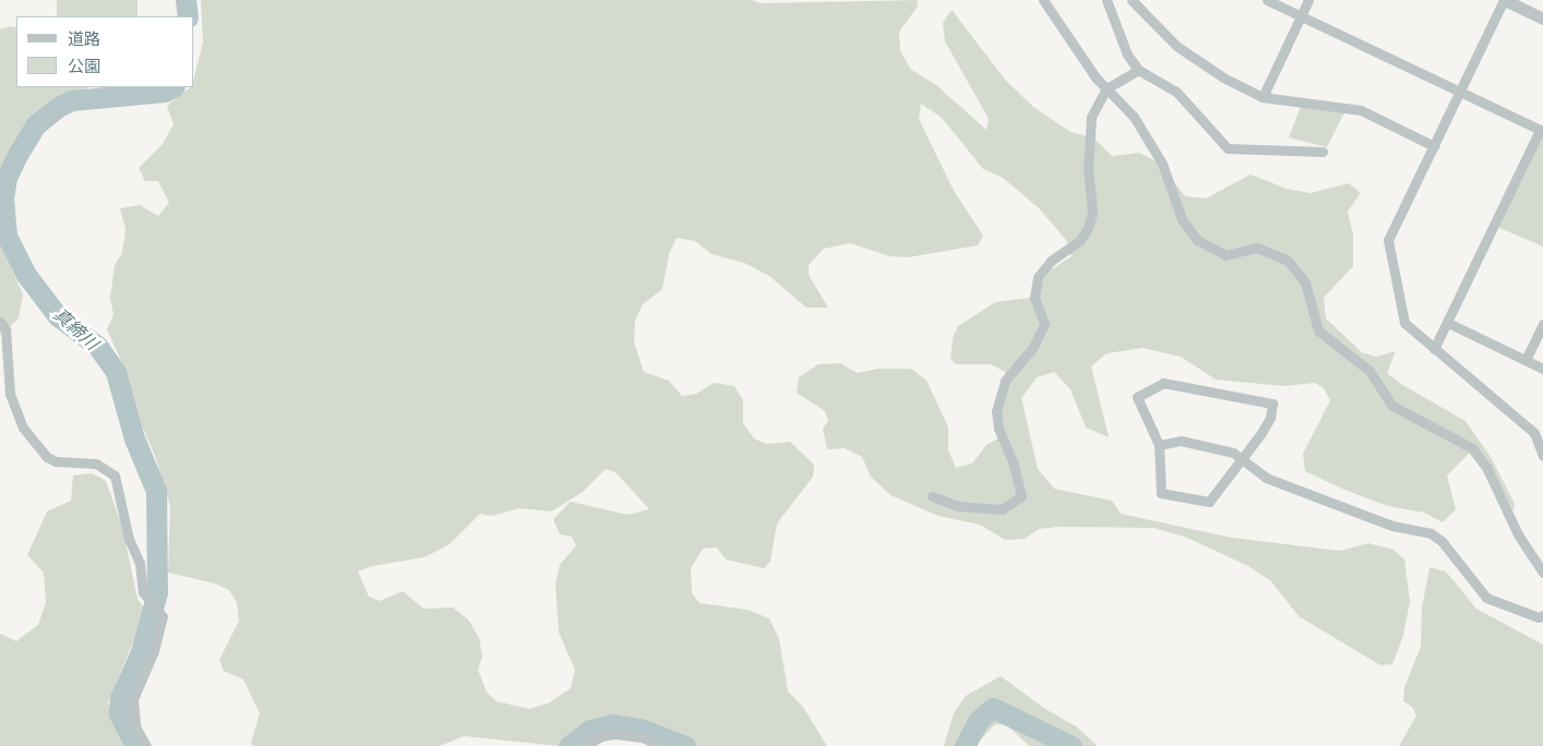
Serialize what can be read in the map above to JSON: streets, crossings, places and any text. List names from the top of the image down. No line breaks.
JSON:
{"water":["真締川"],"legend":["道路","公園"]}
